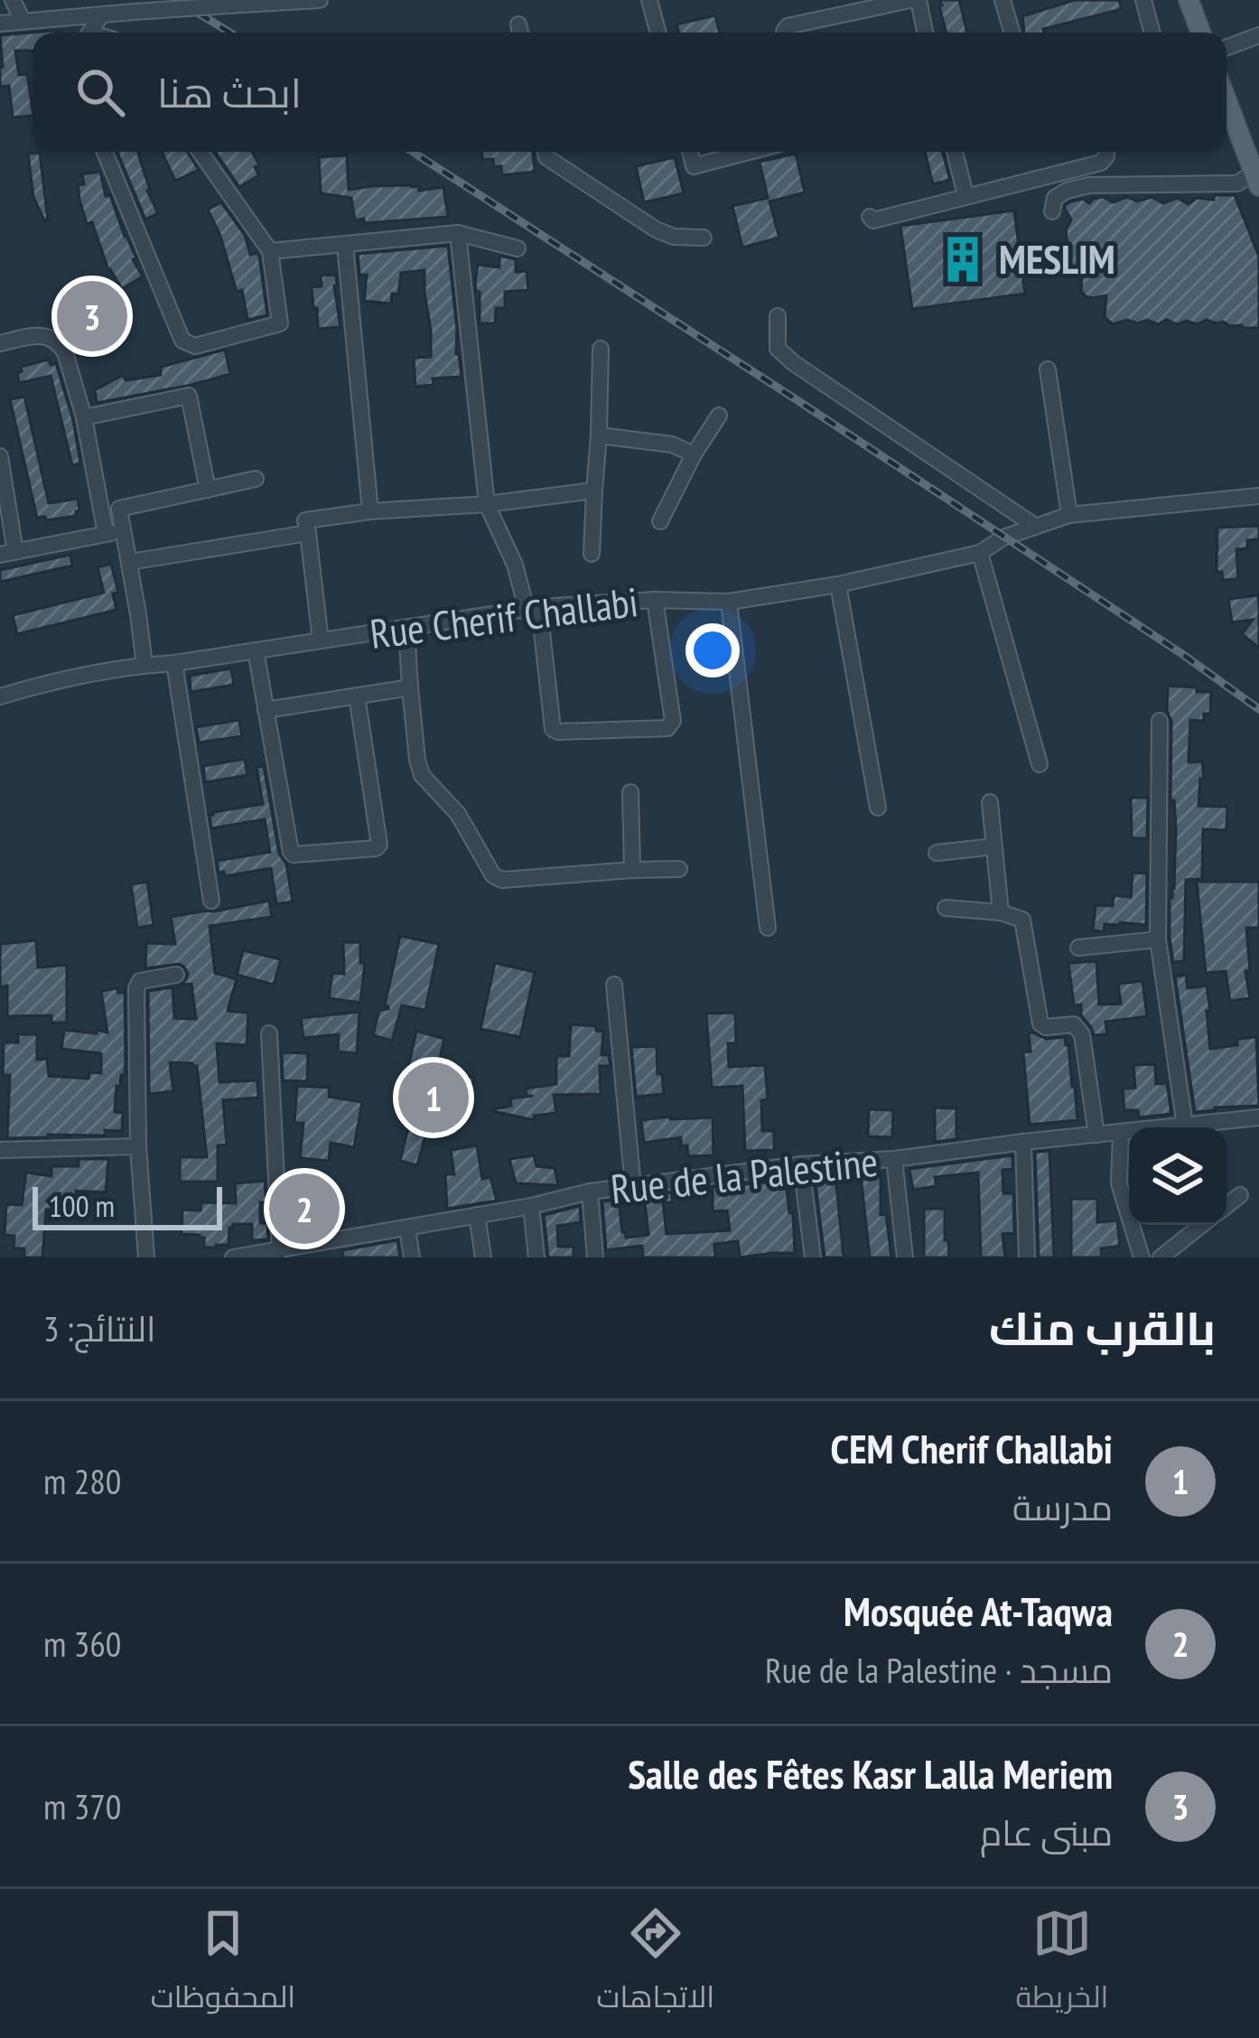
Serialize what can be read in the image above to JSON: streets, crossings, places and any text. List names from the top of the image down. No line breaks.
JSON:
{"streets":{"street":["Rue Cherif Challabi","Rue de la Palestine"]},"places":{"building":["MESLIM"]},"scale_bar":"100 m","page":{"search":"ابحث هنا","pins":["3","1","2"],"scale":"100 m","heading":["بالقرب منك","النتائج: 3"],"list":[{"mark":"1","name":"CEM Cherif Challabi","note":"مدرسة","value":"280 m"},{"mark":"2","name":"Mosquée At-Taqwa","note":"مسجد · Rue de la Palestine","value":"360 m"},{"mark":"3","name":"Salle des Fêtes Kasr Lalla Meriem","note":"مبنى عام","value":"370 m"}],"nav":["الخريطة","الاتجاهات","المحفوظات"]}}
